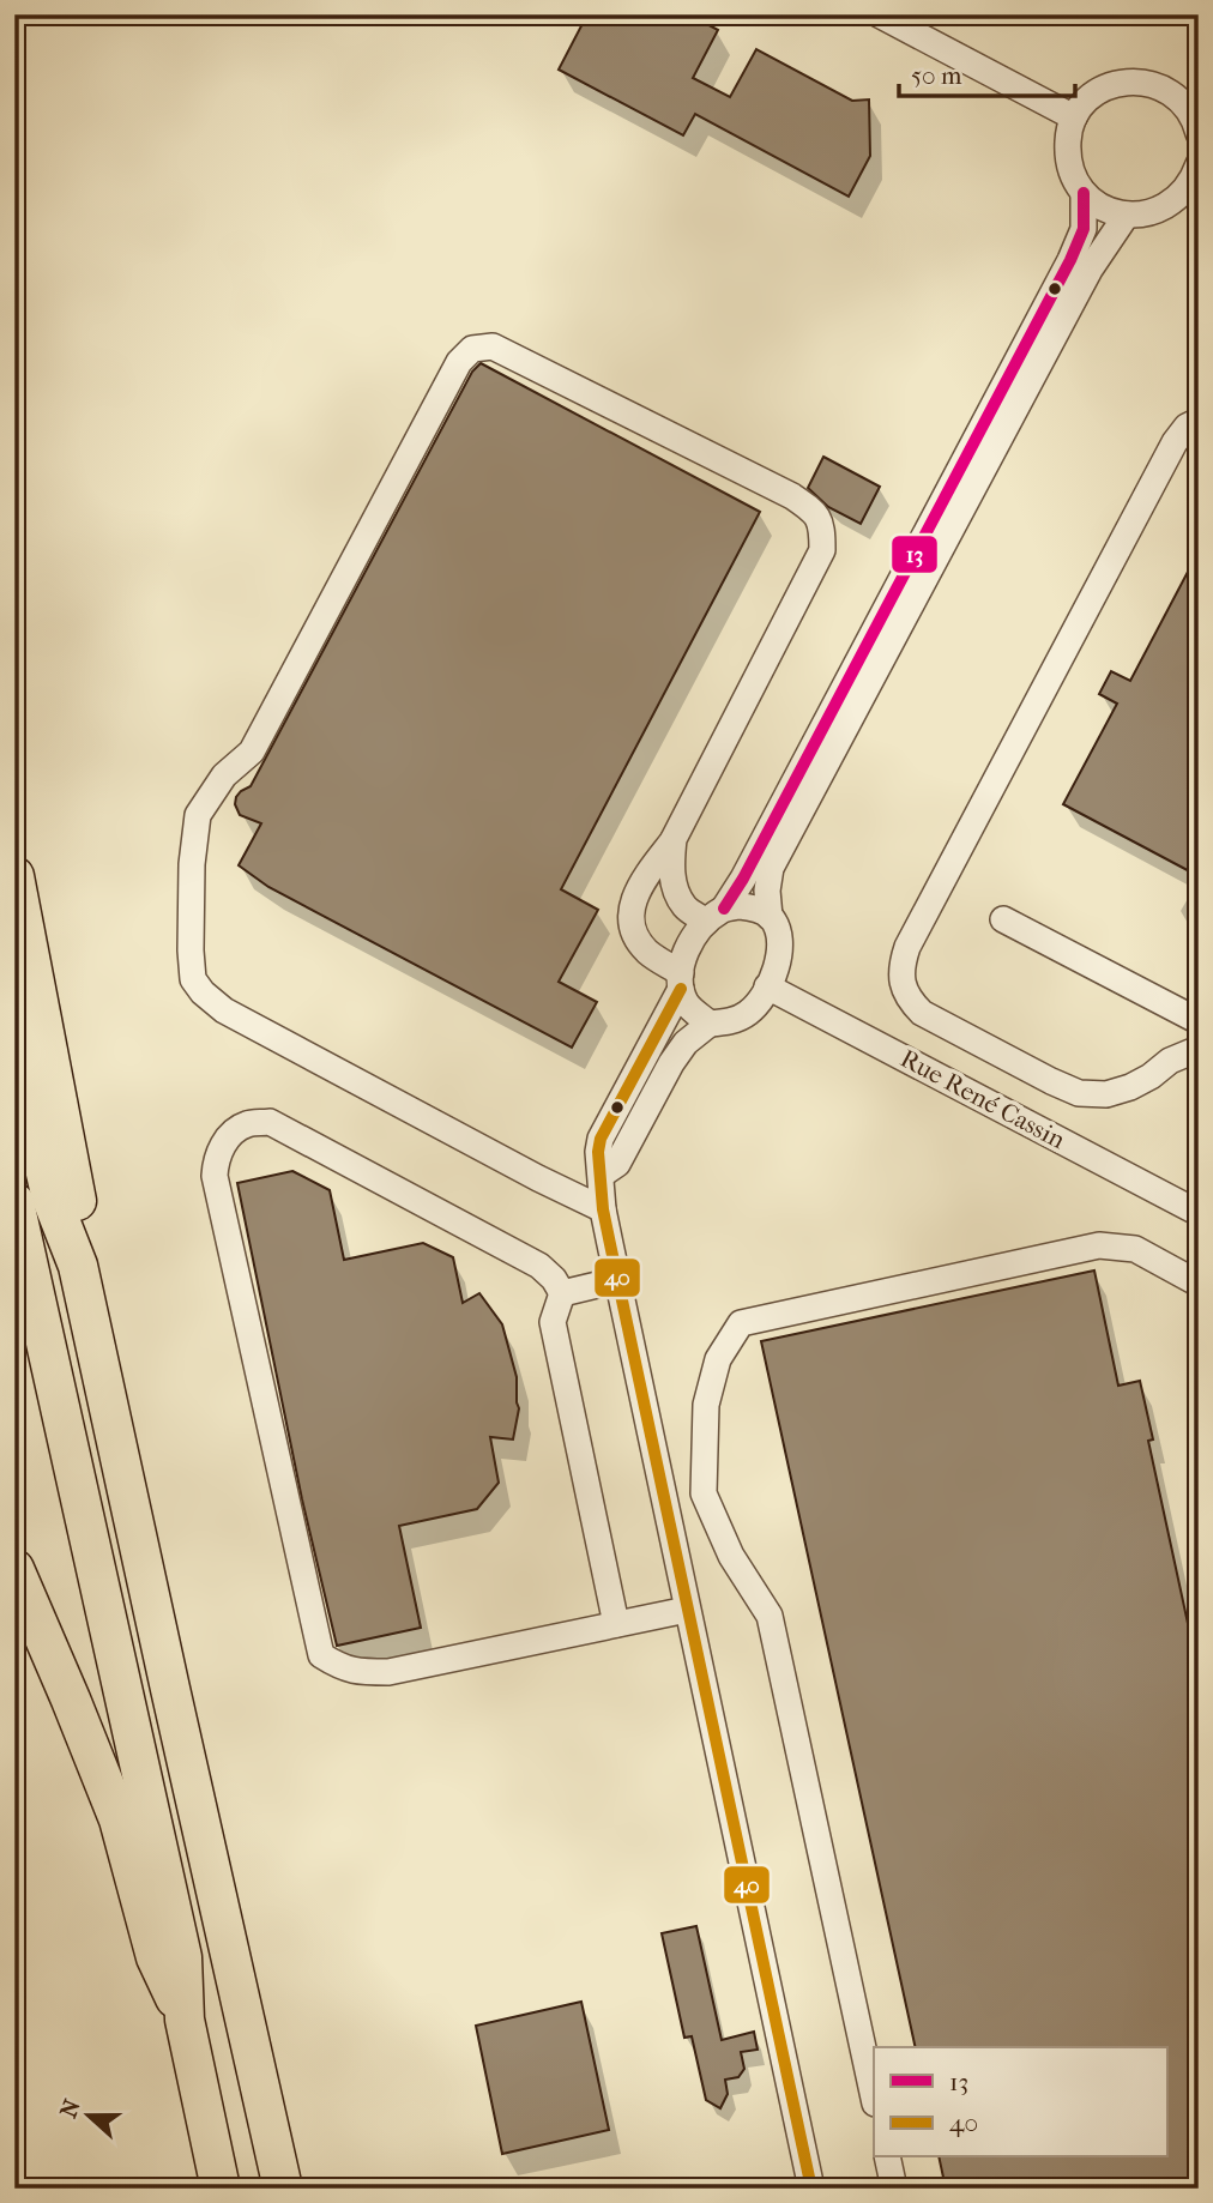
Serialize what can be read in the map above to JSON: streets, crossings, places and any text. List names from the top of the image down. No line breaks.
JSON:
{"streets":{"street":["Rue René Cassin"]},"lines":["transit line 13","transit line 40"],"legend":["13","40"],"scale_bar":"50 m","north":"left"}
